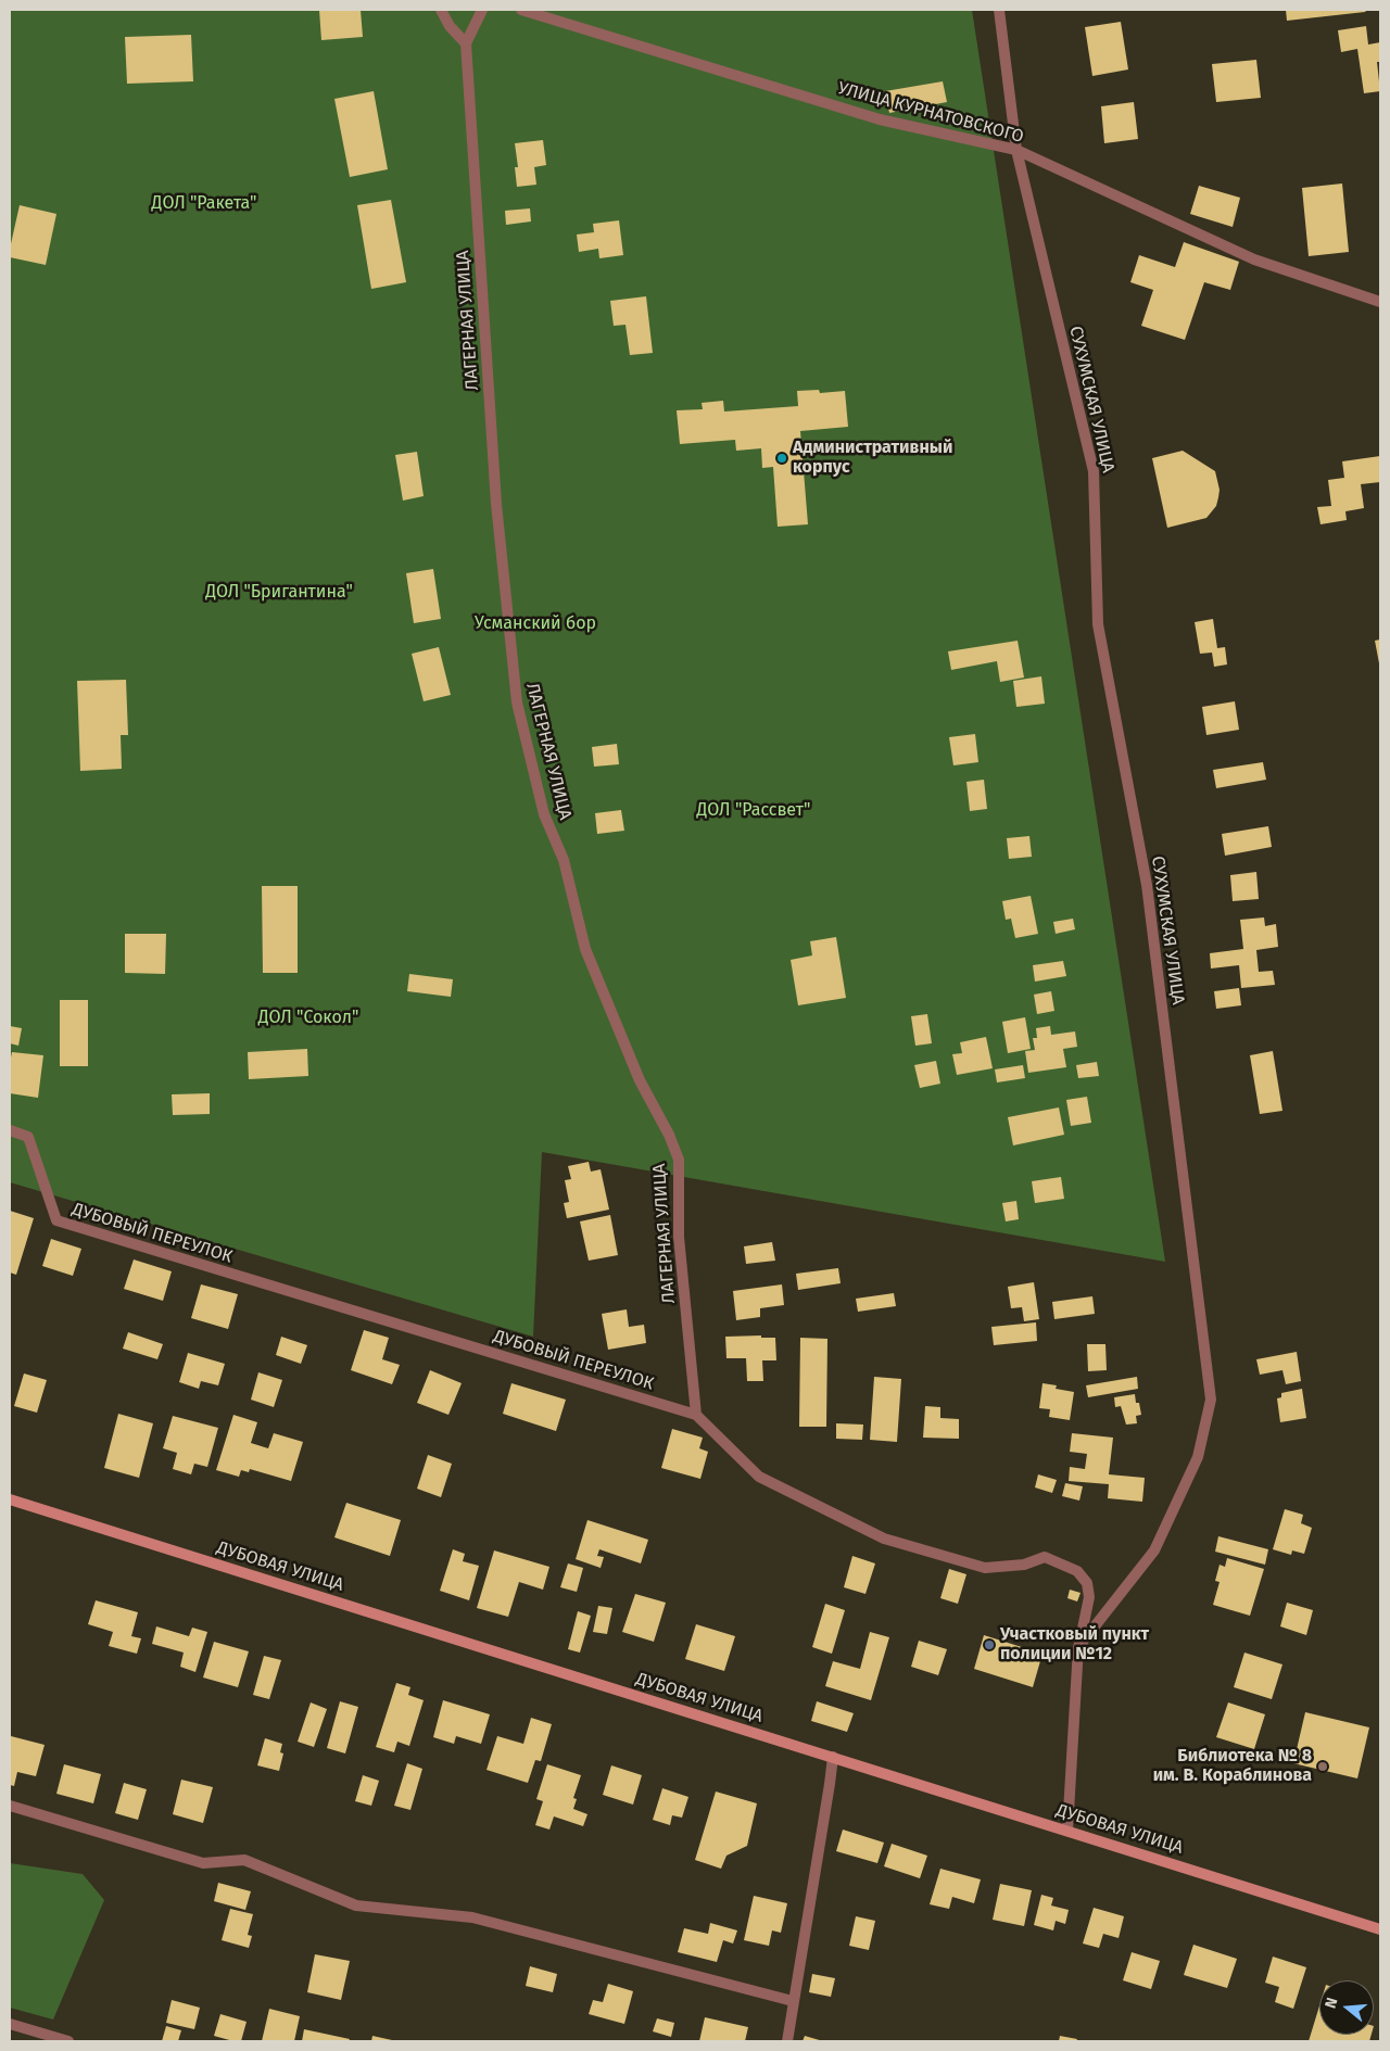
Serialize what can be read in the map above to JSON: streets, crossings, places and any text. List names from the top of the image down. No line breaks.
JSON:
{"streets":{"street":["УЛИЦА КУРНАТОВСКОГО","ЛАГЕРНАЯ УЛИЦА","СУХУМСКАЯ УЛИЦА","ДУБОВЫЙ ПЕРЕУЛОК","ДУБОВАЯ УЛИЦА"]},"crossings":[["УЛИЦА КУРНАТОВСКОГО","СУХУМСКАЯ УЛИЦА"],["ЛАГЕРНАЯ УЛИЦА","ДУБОВЫЙ ПЕРЕУЛОК"],["СУХУМСКАЯ УЛИЦА","ДУБОВЫЙ ПЕРЕУЛОК"]],"parks":["ДОЛ \"Ракета\"","ДОЛ \"Бригантина\"","Усманский бор","ДОЛ \"Рассвет\"","ДОЛ \"Сокол\""],"places":["Административный корпус","Участковый пункт полиции №12","Библиотека № 8 им. В. Кораблинова"],"north":"left"}
